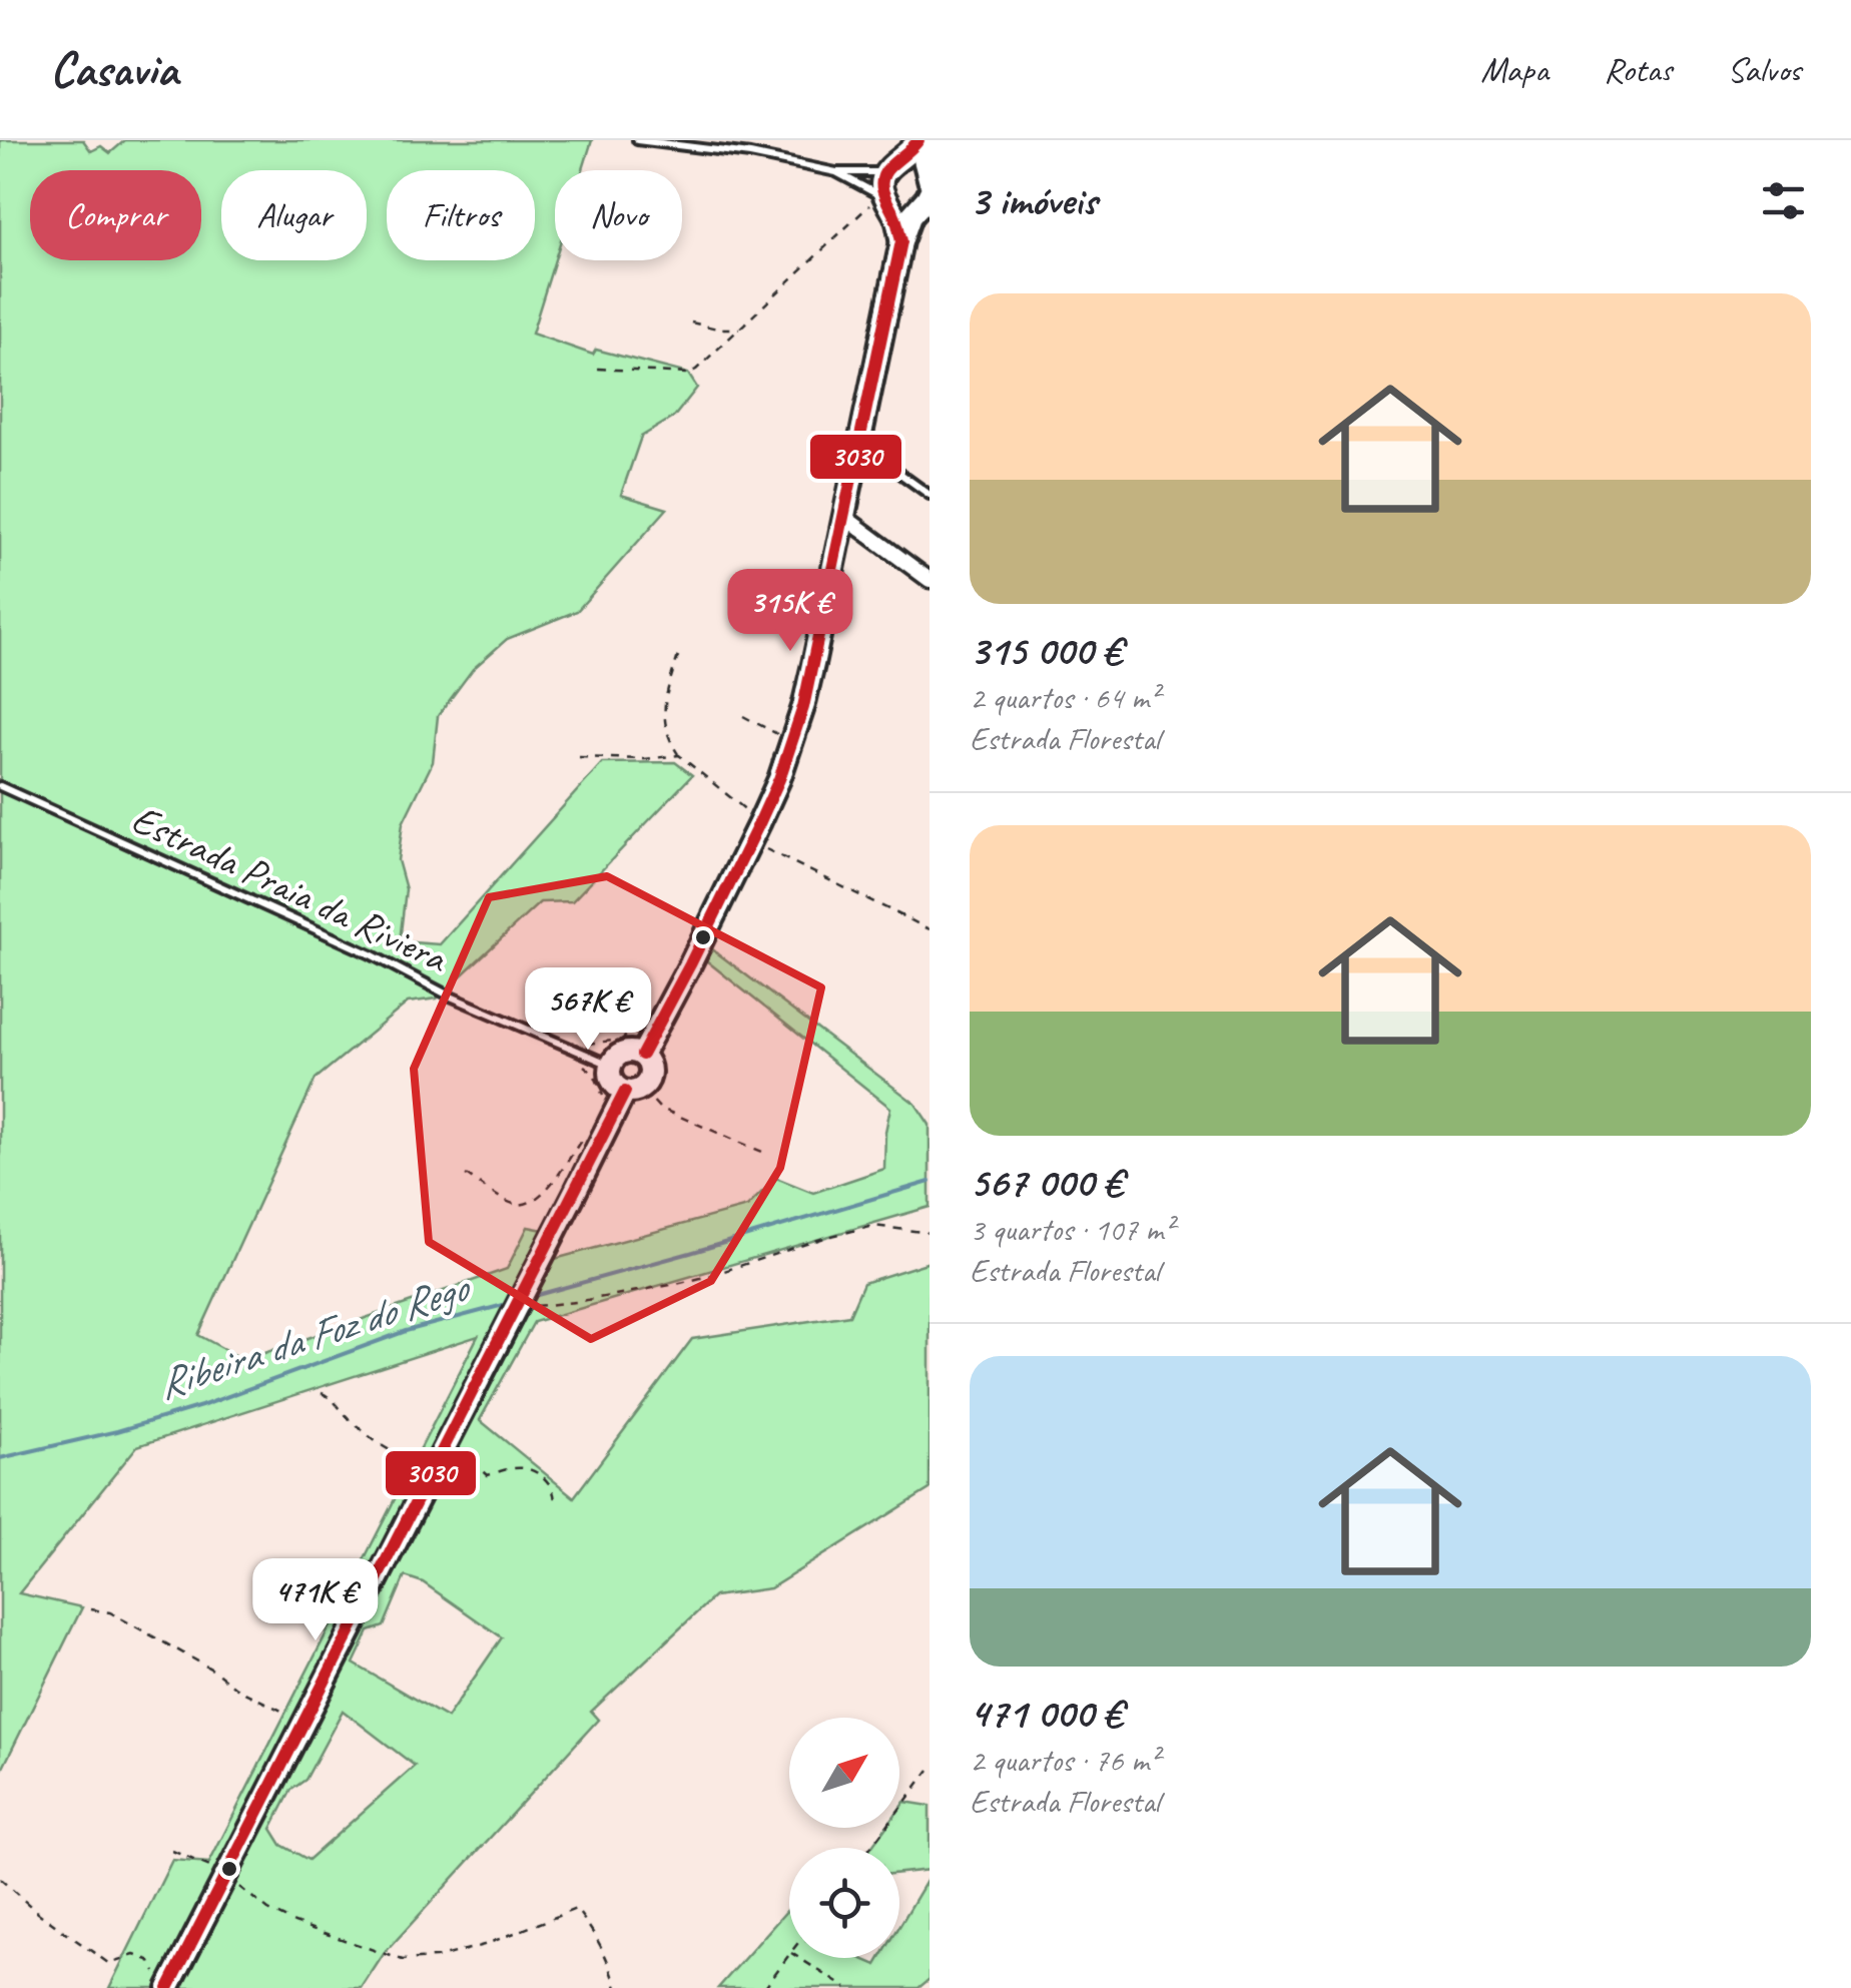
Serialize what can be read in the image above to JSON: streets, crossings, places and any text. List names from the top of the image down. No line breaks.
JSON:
{"streets":{"lane":["Estrada Praia da Riviera"]},"water":["Ribeira da Foz do Rego"],"lines":["transit line 3030"],"north":"top right","page":{"header":"Casavia","nav":["Mapa","Rotas","Salvos"],"heading":"3 imóveis","chip":["Comprar","Alugar","Filtros","Novo"],"list":[{"name":"315 000 €","note":"2 quartos · 64 m² · Estrada Florestal"},{"name":"567 000 €","note":"3 quartos · 107 m² · Estrada Florestal"},{"name":"471 000 €","note":"2 quartos · 76 m² · Estrada Florestal"}],"price":["315K €","567K €","471K €"]}}
